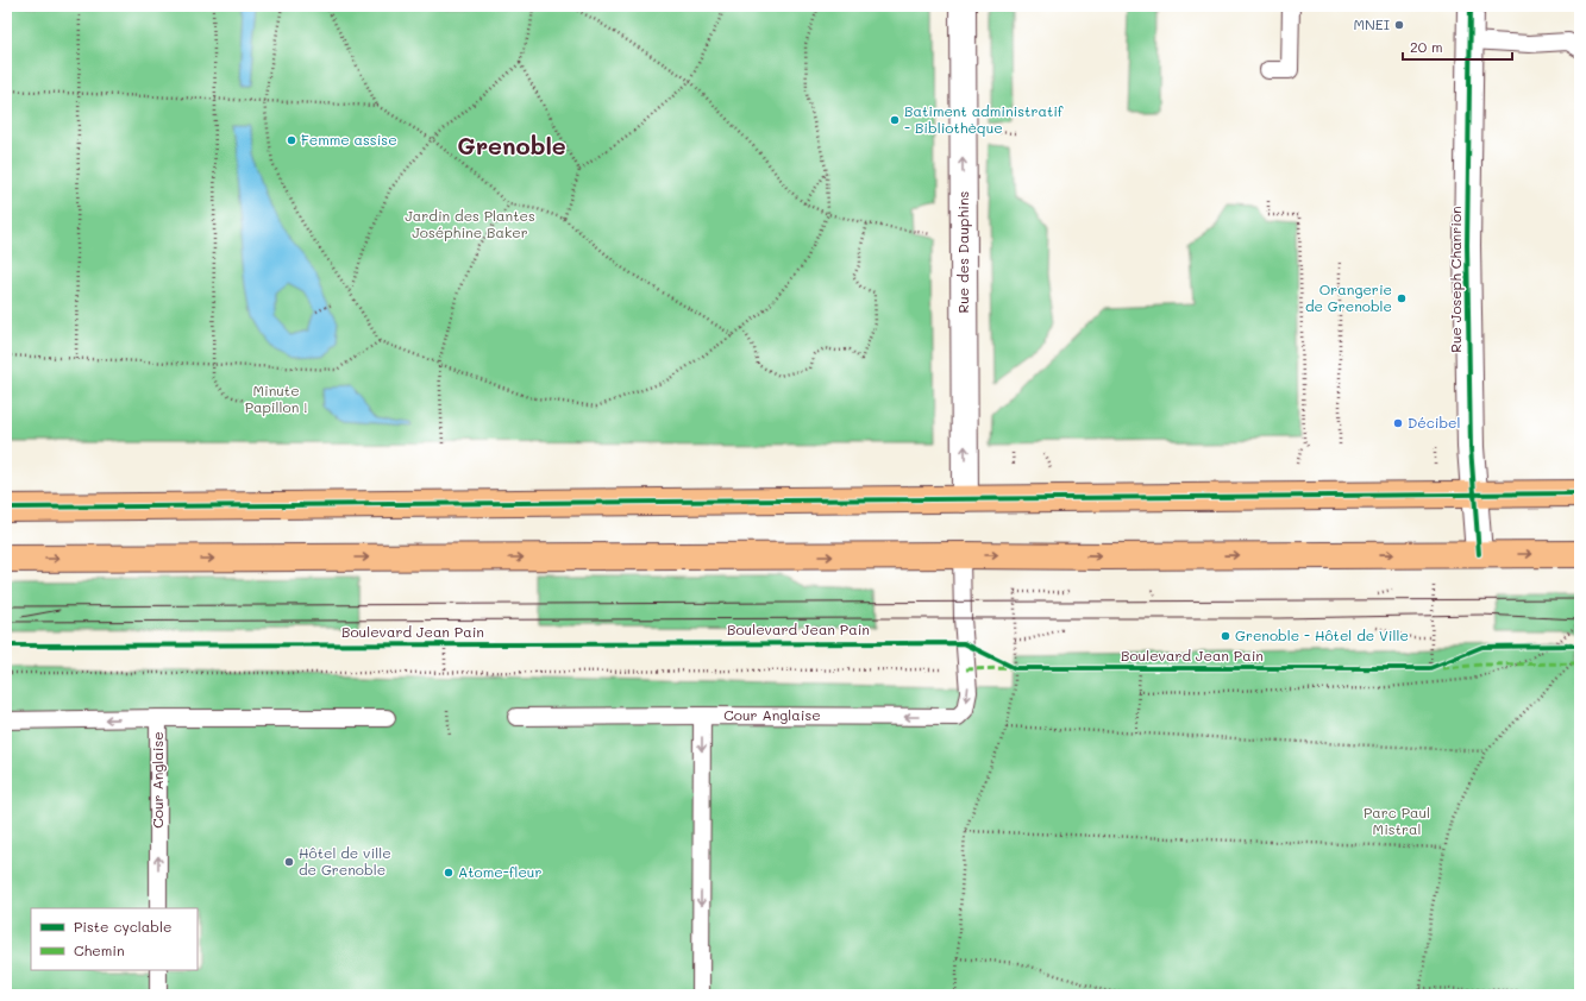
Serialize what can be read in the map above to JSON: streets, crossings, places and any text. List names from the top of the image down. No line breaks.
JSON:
{"streets":{"street":["Rue des Dauphins","Rue Joseph Chanrion"],"lane":["Cour Anglaise"],"cycle path":["Boulevard Jean Pain"]},"one_way":["Rue des Dauphins"],"districts":["Grenoble"],"parks":["Jardin des Plantes Joséphine Baker","Minute Papillon !","Parc Paul Mistral"],"places":["MNEI","Batiment administratif - Bibliothèque","Femme assise","Orangerie de Grenoble","Décibel","Grenoble - Hôtel de Ville","Hôtel de ville de Grenoble","Atome-fleur"],"legend":["Piste cyclable","Chemin"],"scale_bar":"20 m"}
